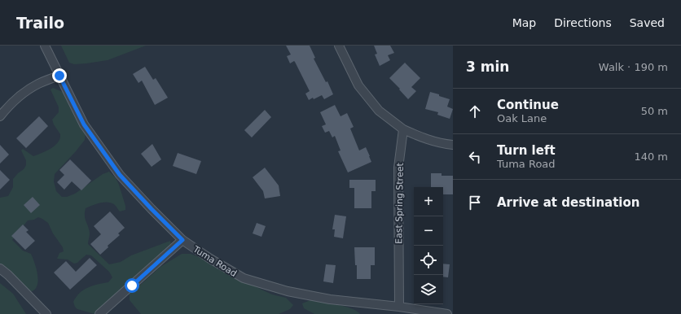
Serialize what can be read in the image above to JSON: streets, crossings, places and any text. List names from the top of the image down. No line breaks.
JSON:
{"streets":{"street":["East Spring Street","Tuma Road"]},"crossings":[["East Spring Street","Tuma Road"]],"page":{"header":"Trailo","nav":["Map","Directions","Saved"],"heading":["3 min","Walk · 190 m"],"list":[["Continue","Oak Lane","50 m"],["Turn left","Tuma Road","140 m"],"Arrive at destination"],"map_buttons":["+","−"]}}
